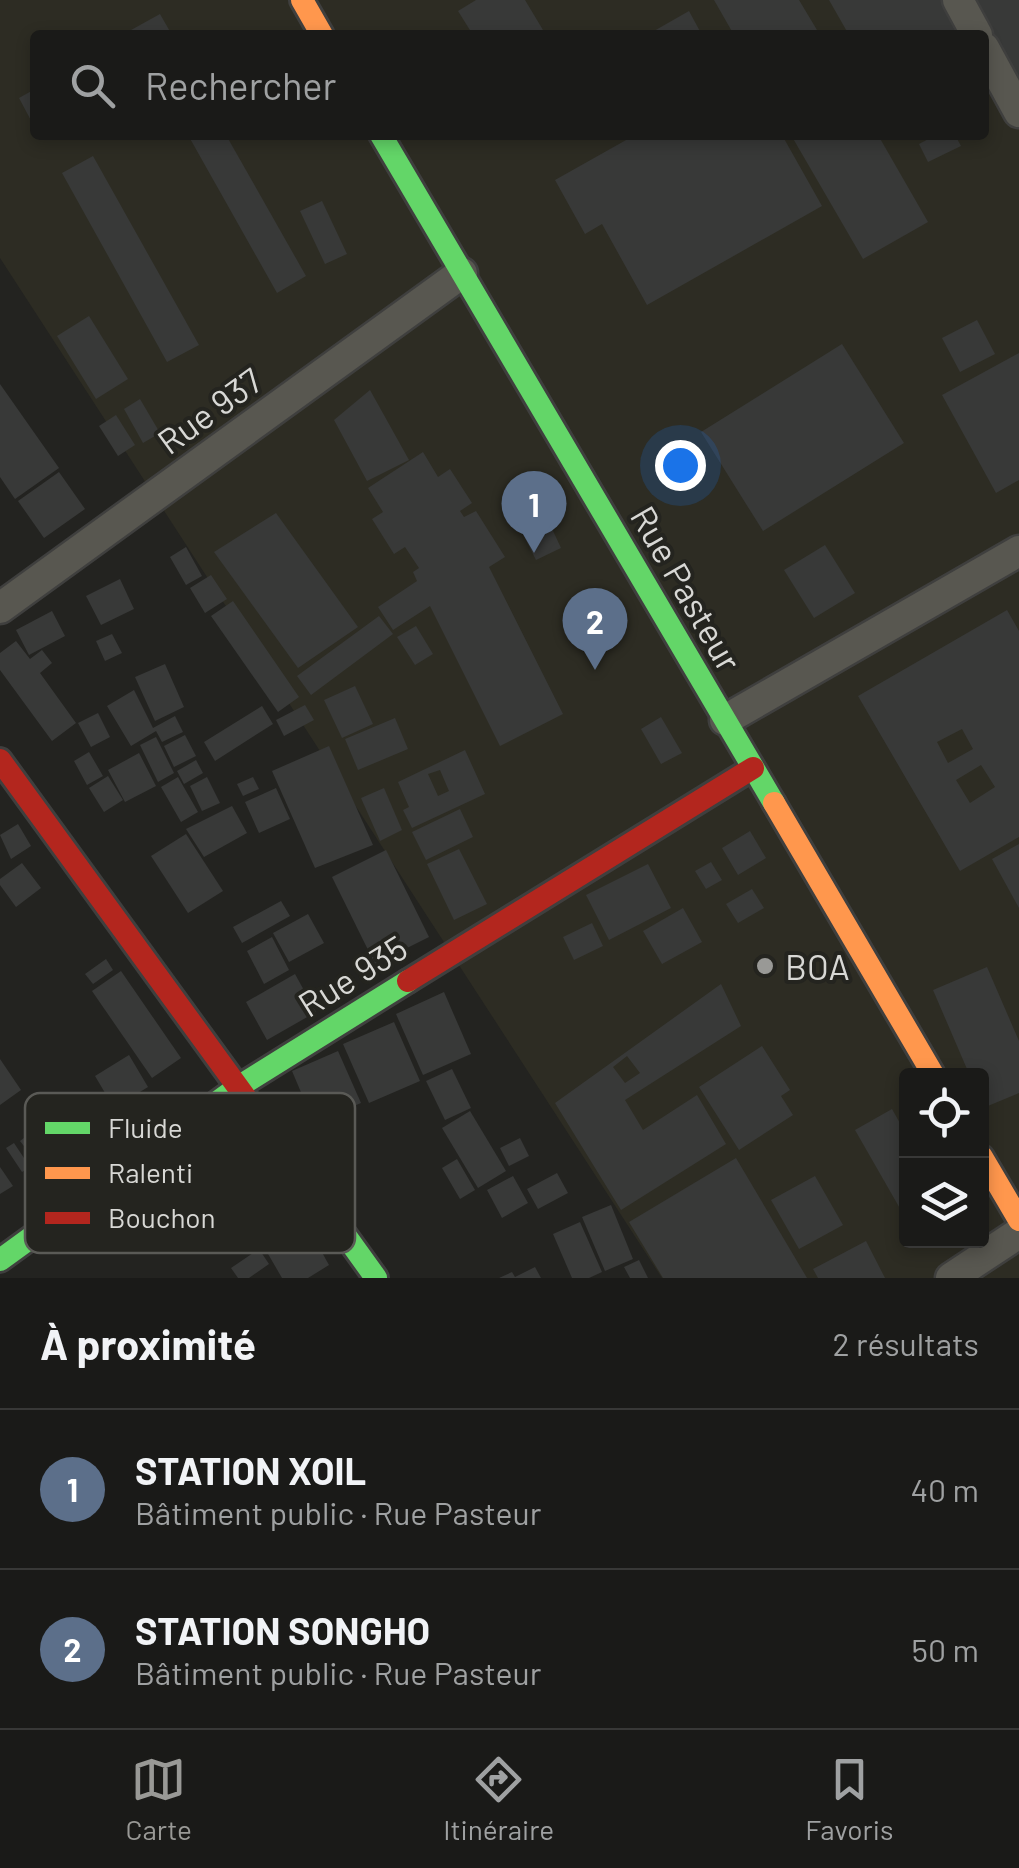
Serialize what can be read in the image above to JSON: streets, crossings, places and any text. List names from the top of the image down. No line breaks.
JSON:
{"streets":{"street":["Rue 937","Rue Pasteur","Rue 935"]},"crossings":[["Rue 937","Rue Pasteur"],["Rue Pasteur","Rue 935"]],"places":["BOA"],"legend":["Fluide","Ralenti","Bouchon"],"page":{"search":"Rechercher","pins":["1","2"],"heading":["À proximité","2 résultats"],"list":[{"mark":"1","name":"STATION XOIL","note":"Bâtiment public · Rue Pasteur","value":"40 m"},{"mark":"2","name":"STATION SONGHO","note":"Bâtiment public · Rue Pasteur","value":"50 m"}],"nav":["Carte","Itinéraire","Favoris"]}}
